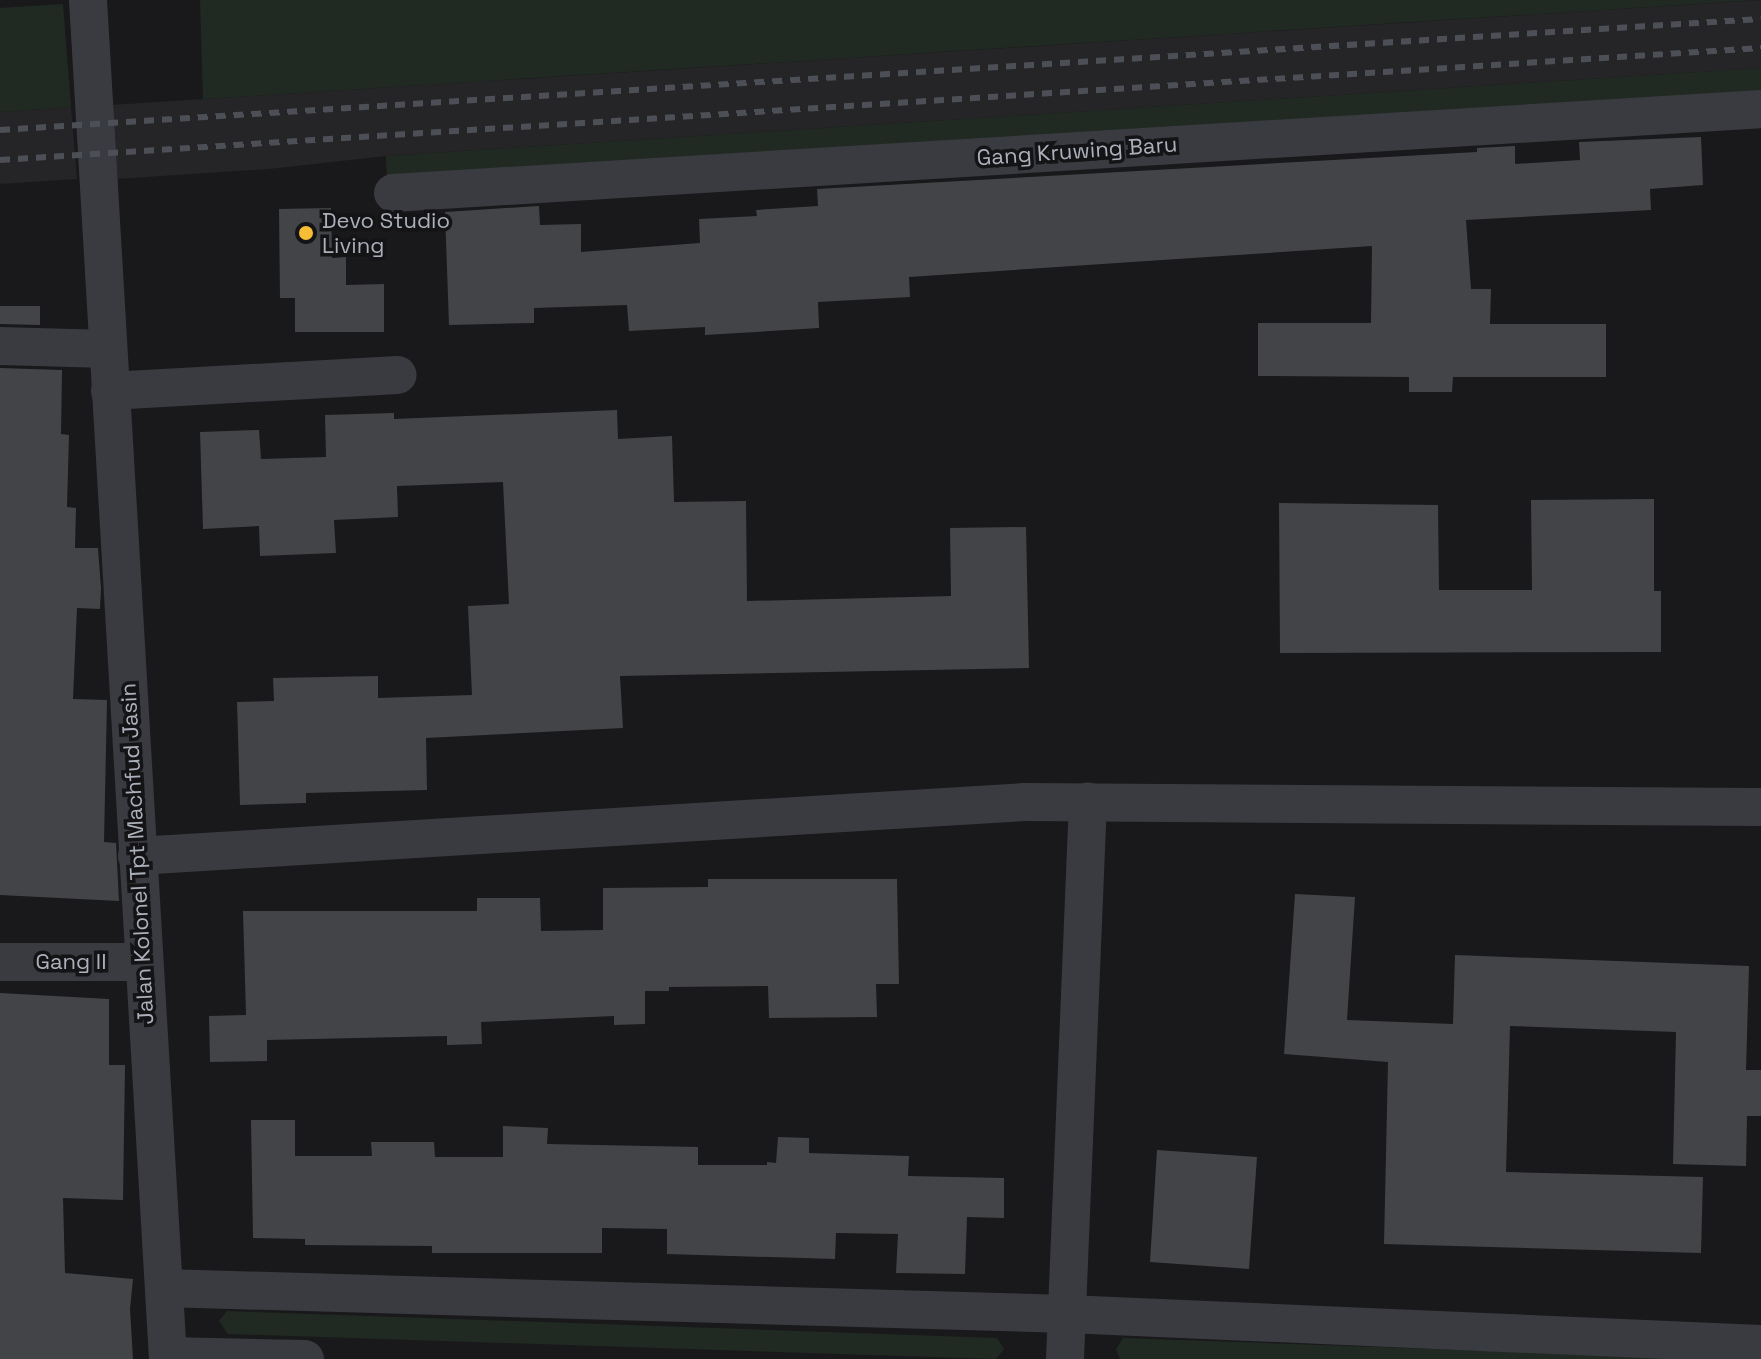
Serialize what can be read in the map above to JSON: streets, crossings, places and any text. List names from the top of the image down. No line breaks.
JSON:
{"streets":{"street":["Gang Kruwing Baru","Jalan Kolonel Tpt Machfud Jasin","Gang II"]},"crossings":[["Jalan Kolonel Tpt Machfud Jasin","Gang II"]],"places":["Devo Studio Living"]}
